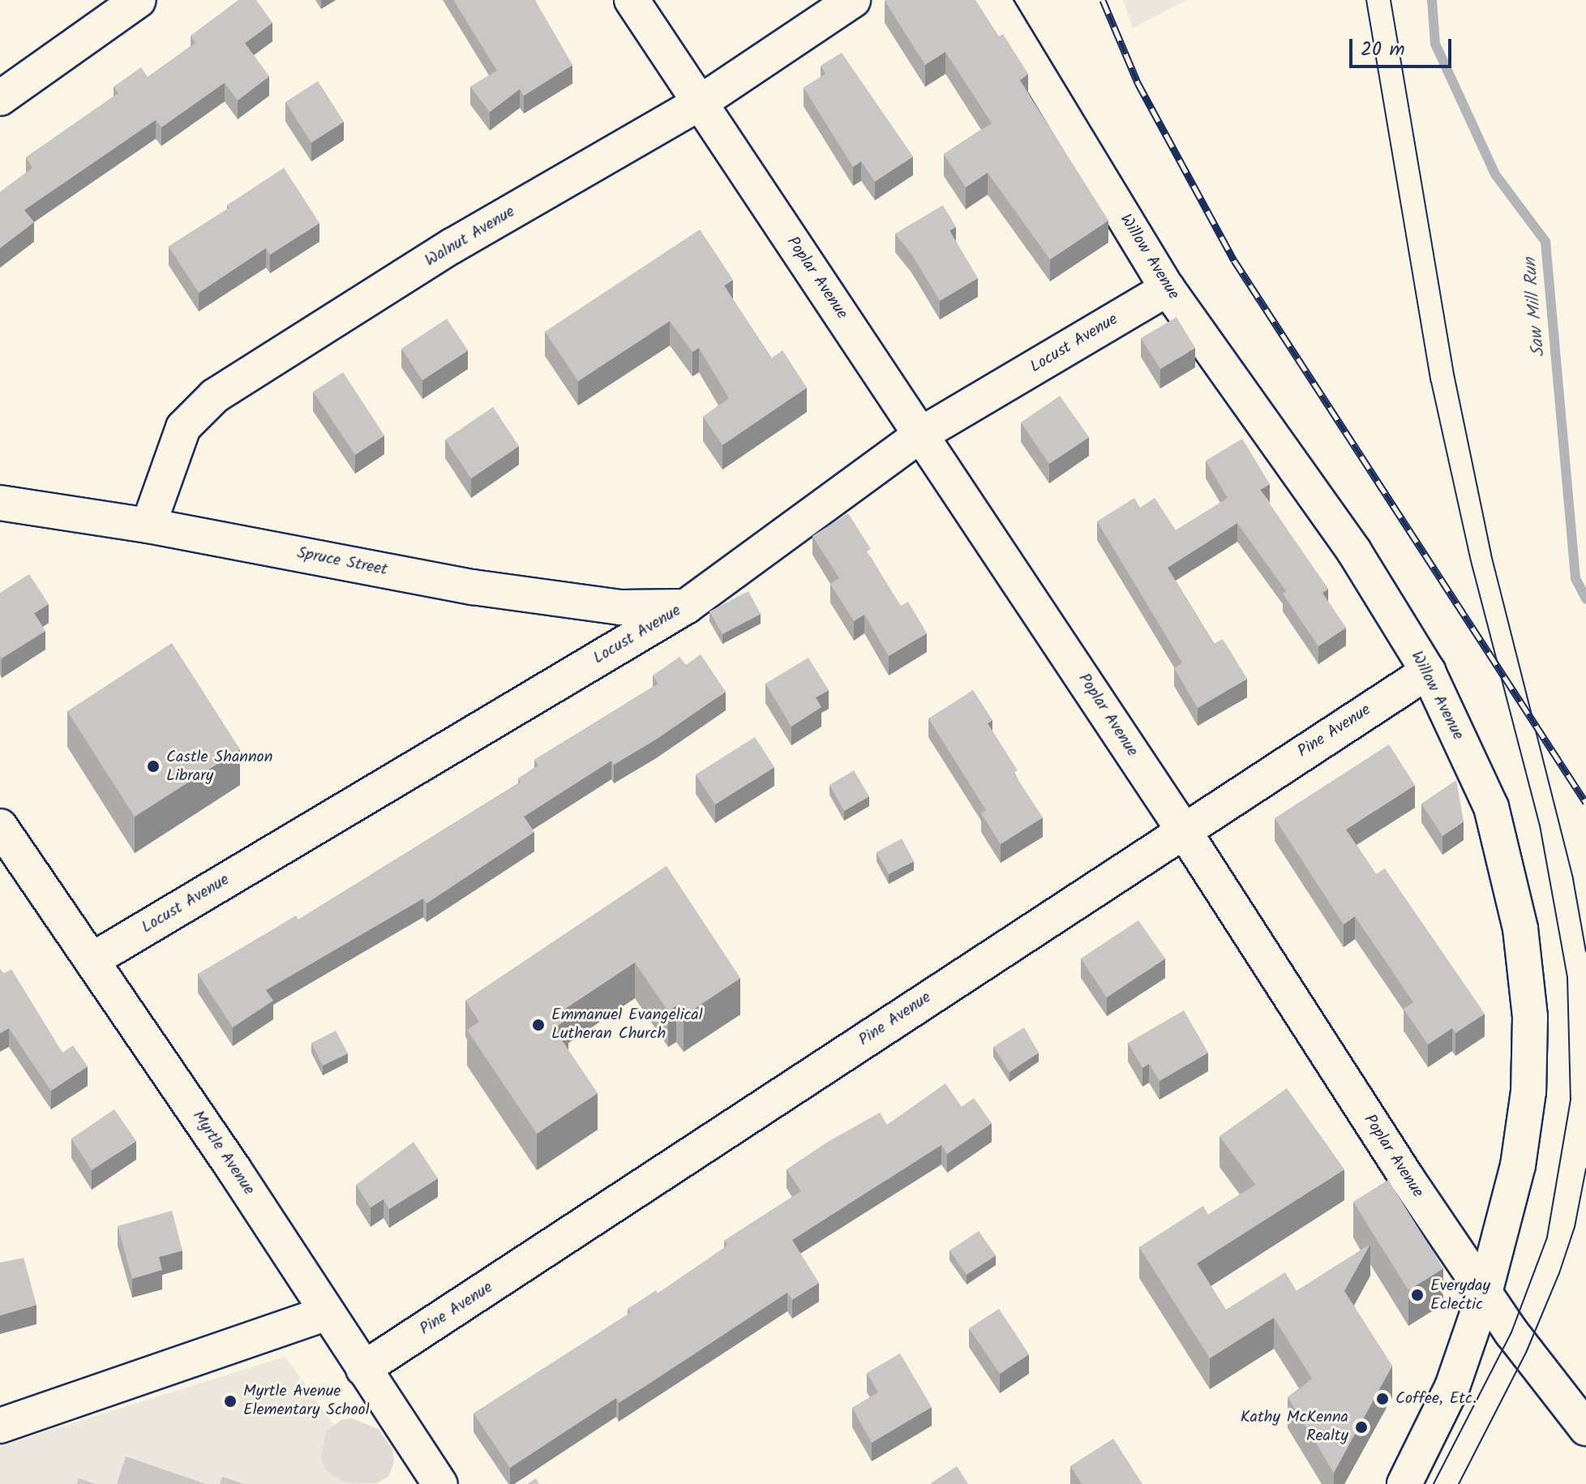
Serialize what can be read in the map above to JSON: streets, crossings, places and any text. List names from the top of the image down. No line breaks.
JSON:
{"streets":{"street":["Walnut Avenue","Willow Avenue","Poplar Avenue","Locust Avenue","Spruce Street","Pine Avenue","Myrtle Avenue"]},"crossings":[["Walnut Avenue","Poplar Avenue"],["Walnut Avenue","Spruce Street"],["Willow Avenue","Poplar Avenue"],["Willow Avenue","Locust Avenue"],["Willow Avenue","Pine Avenue"],["Poplar Avenue","Locust Avenue"],["Poplar Avenue","Pine Avenue"],["Locust Avenue","Spruce Street"],["Locust Avenue","Myrtle Avenue"],["Pine Avenue","Myrtle Avenue"]],"water":["Saw Mill Run"],"places":["Castle Shannon Library","Emmanuel Evangelical Lutheran Church","Everyday Eclectic","Coffee, Etc.","Myrtle Avenue Elementary School","Kathy McKenna Realty"],"scale_bar":"20 m"}
